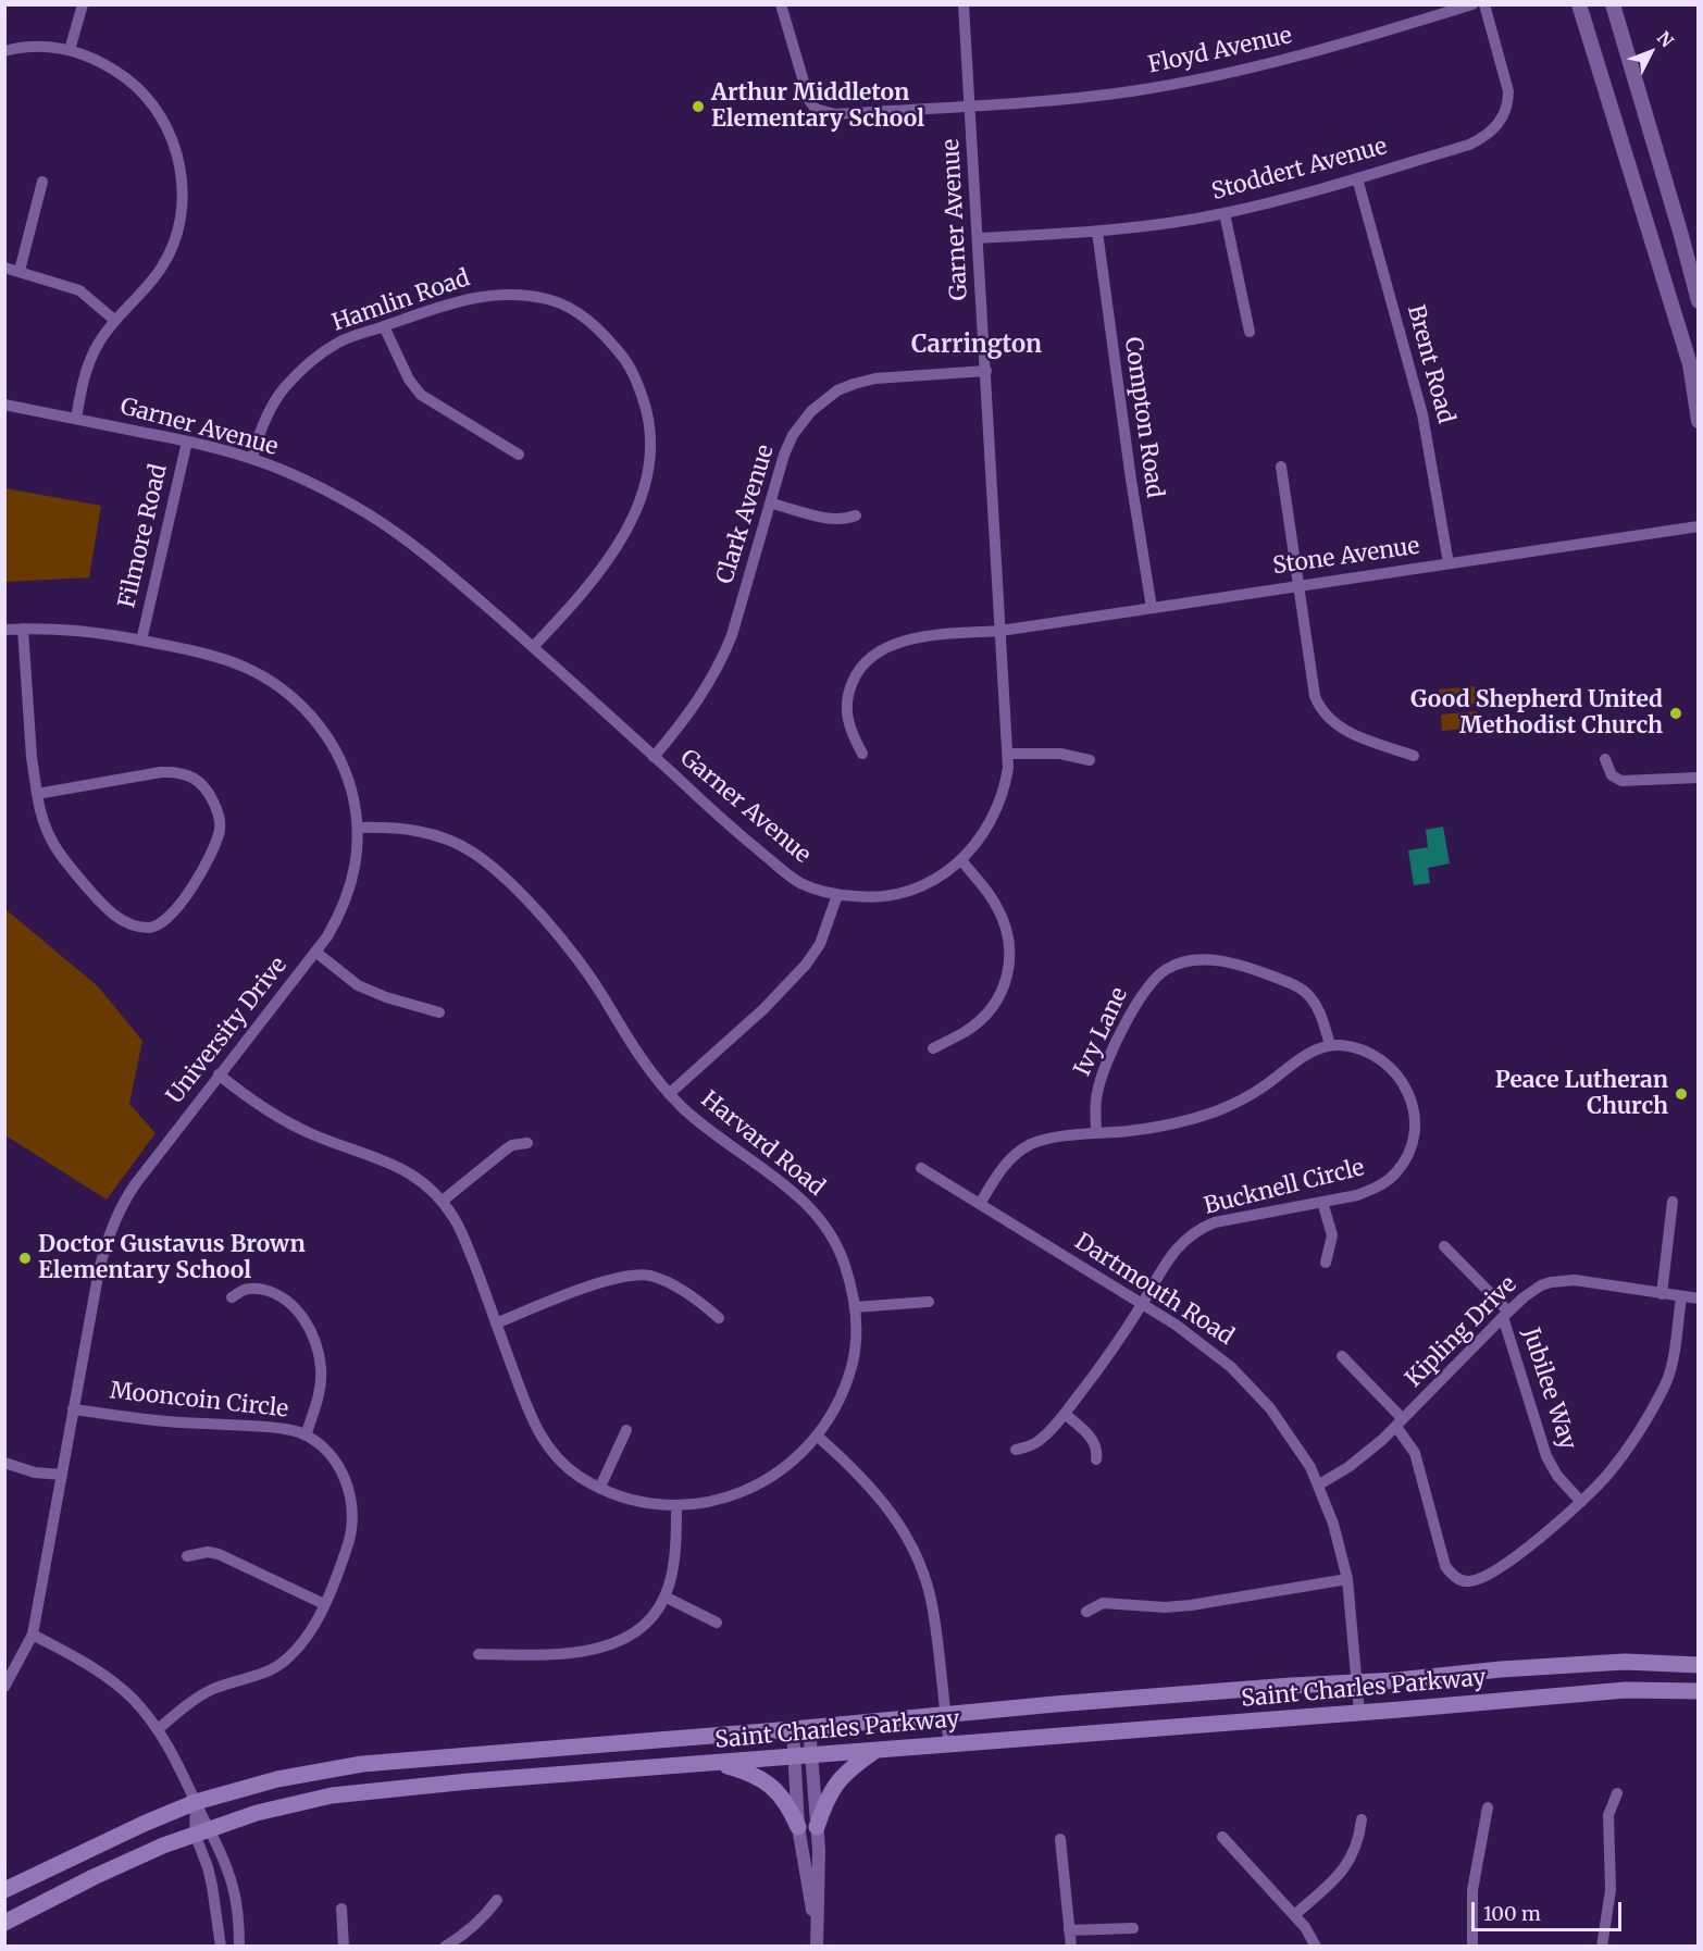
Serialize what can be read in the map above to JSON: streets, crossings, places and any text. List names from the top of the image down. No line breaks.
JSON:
{"streets":{"main road":["Saint Charles Parkway"],"street":["Floyd Avenue","Stoddert Avenue","Garner Avenue","Hamlin Road","Brent Road","Compton Road","Clark Avenue","Filmore Road","Stone Avenue","University Drive","Ivy Lane","Harvard Road","Bucknell Circle","Dartmouth Road","Kipling Drive","Jubilee Way","Mooncoin Circle"]},"crossings":[["Floyd Avenue","Garner Avenue"],["Stoddert Avenue","Garner Avenue"],["Stoddert Avenue","Brent Road"],["Stoddert Avenue","Compton Road"],["Garner Avenue","Hamlin Road"],["Garner Avenue","Clark Avenue"],["Garner Avenue","Filmore Road"],["Garner Avenue","Stone Avenue"],["Brent Road","Stone Avenue"],["Compton Road","Stone Avenue"],["Filmore Road","University Drive"],["University Drive","Harvard Road"],["University Drive","Mooncoin Circle"],["Ivy Lane","Bucknell Circle"],["Bucknell Circle","Dartmouth Road"],["Dartmouth Road","Kipling Drive"],["Dartmouth Road","Saint Charles Parkway"],["Kipling Drive","Jubilee Way"]],"districts":["Carrington"],"places":["Arthur Middleton Elementary School","Good Shepherd United Methodist Church","Peace Lutheran Church","Doctor Gustavus Brown Elementary School"],"scale_bar":"100 m","north":"top right"}
